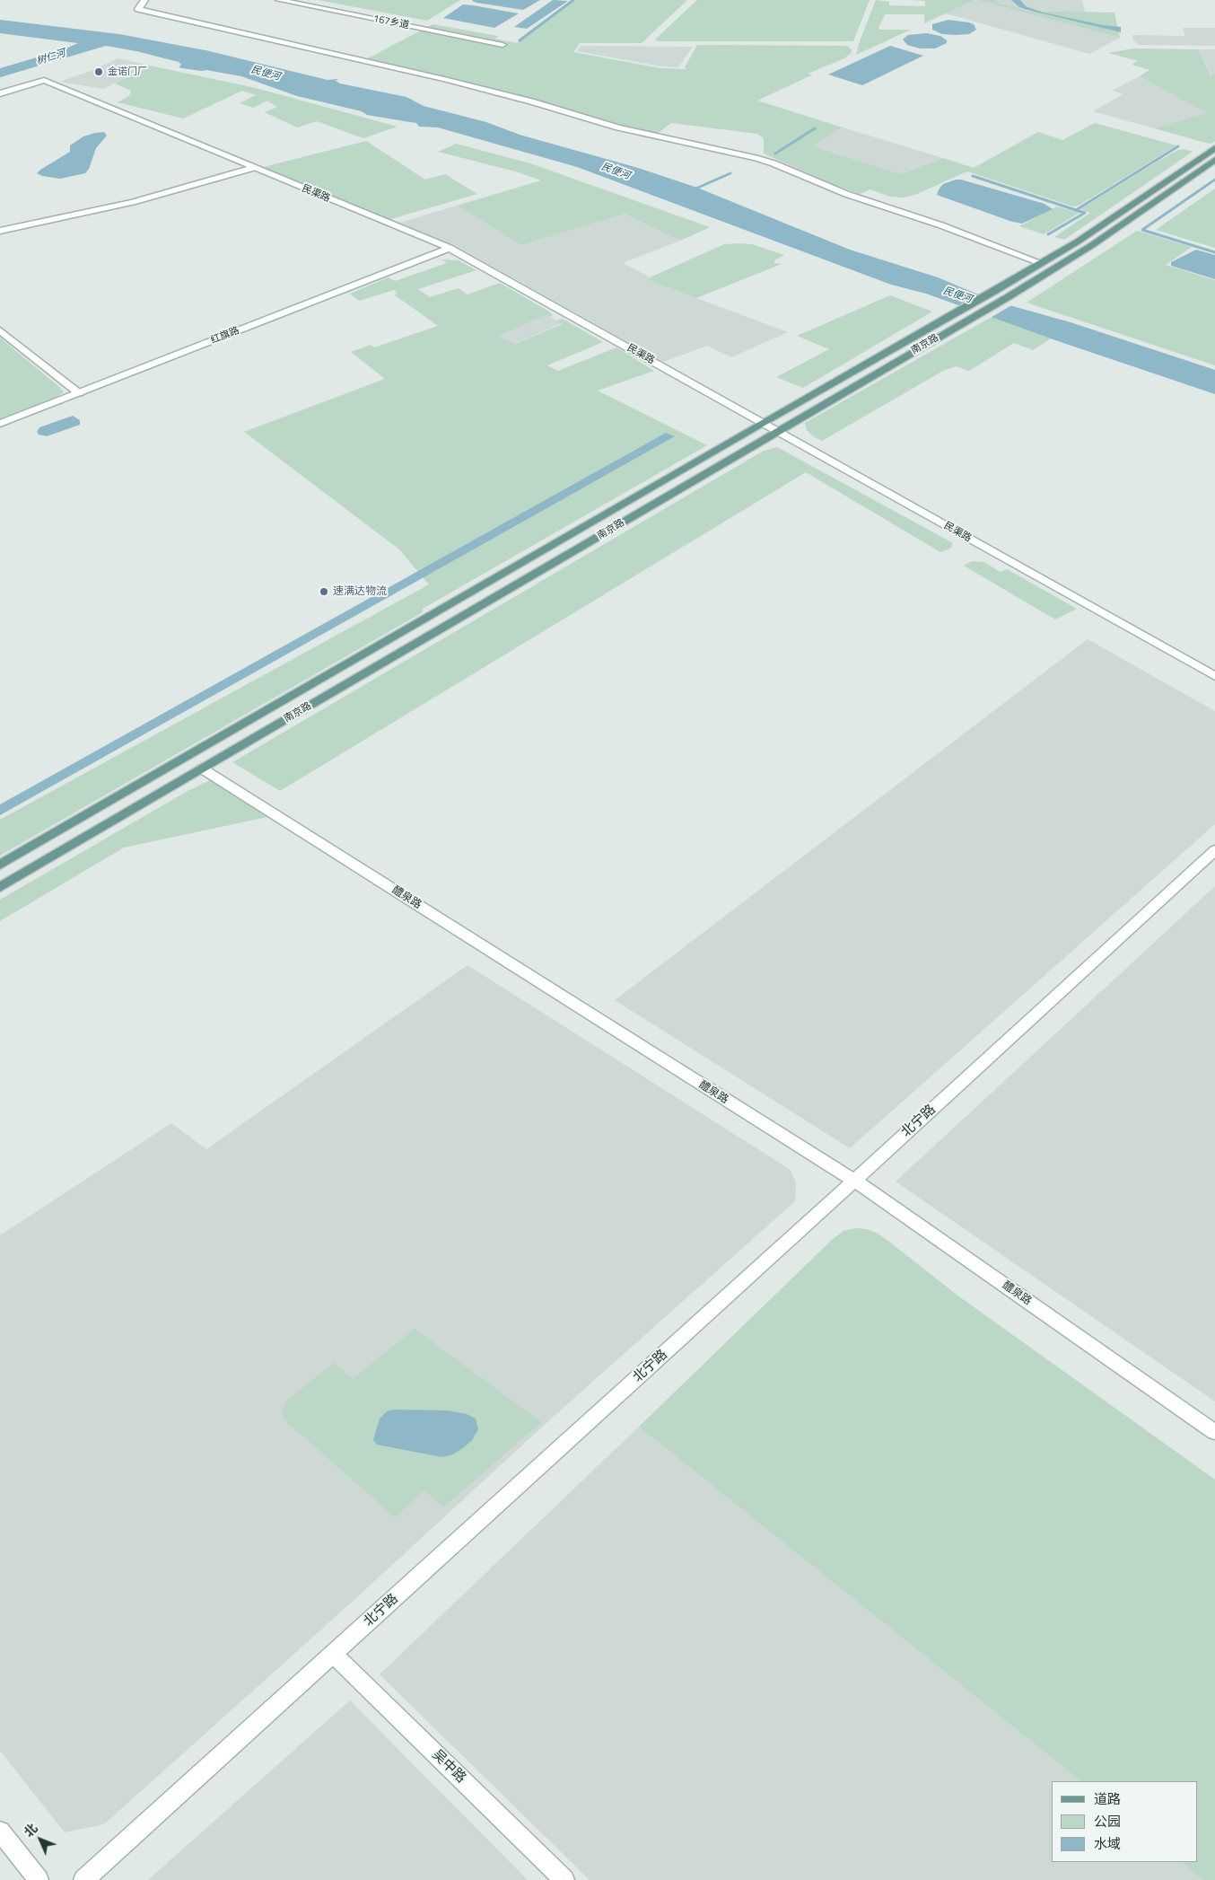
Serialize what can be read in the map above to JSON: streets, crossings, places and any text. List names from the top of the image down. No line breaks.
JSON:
{"streets":{"main road":["南京路"],"street":["167乡道","民渠路","红旗路","醴泉路","北宁路","吴中路"]},"crossings":[["民渠路","红旗路"],["民渠路","南京路"],["南京路","醴泉路"],["醴泉路","北宁路"],["北宁路","吴中路"]],"water":["树仁河","民便河"],"places":["金诺门厂","速满达物流"],"legend":["道路","公园","水域"],"north":"top left"}
